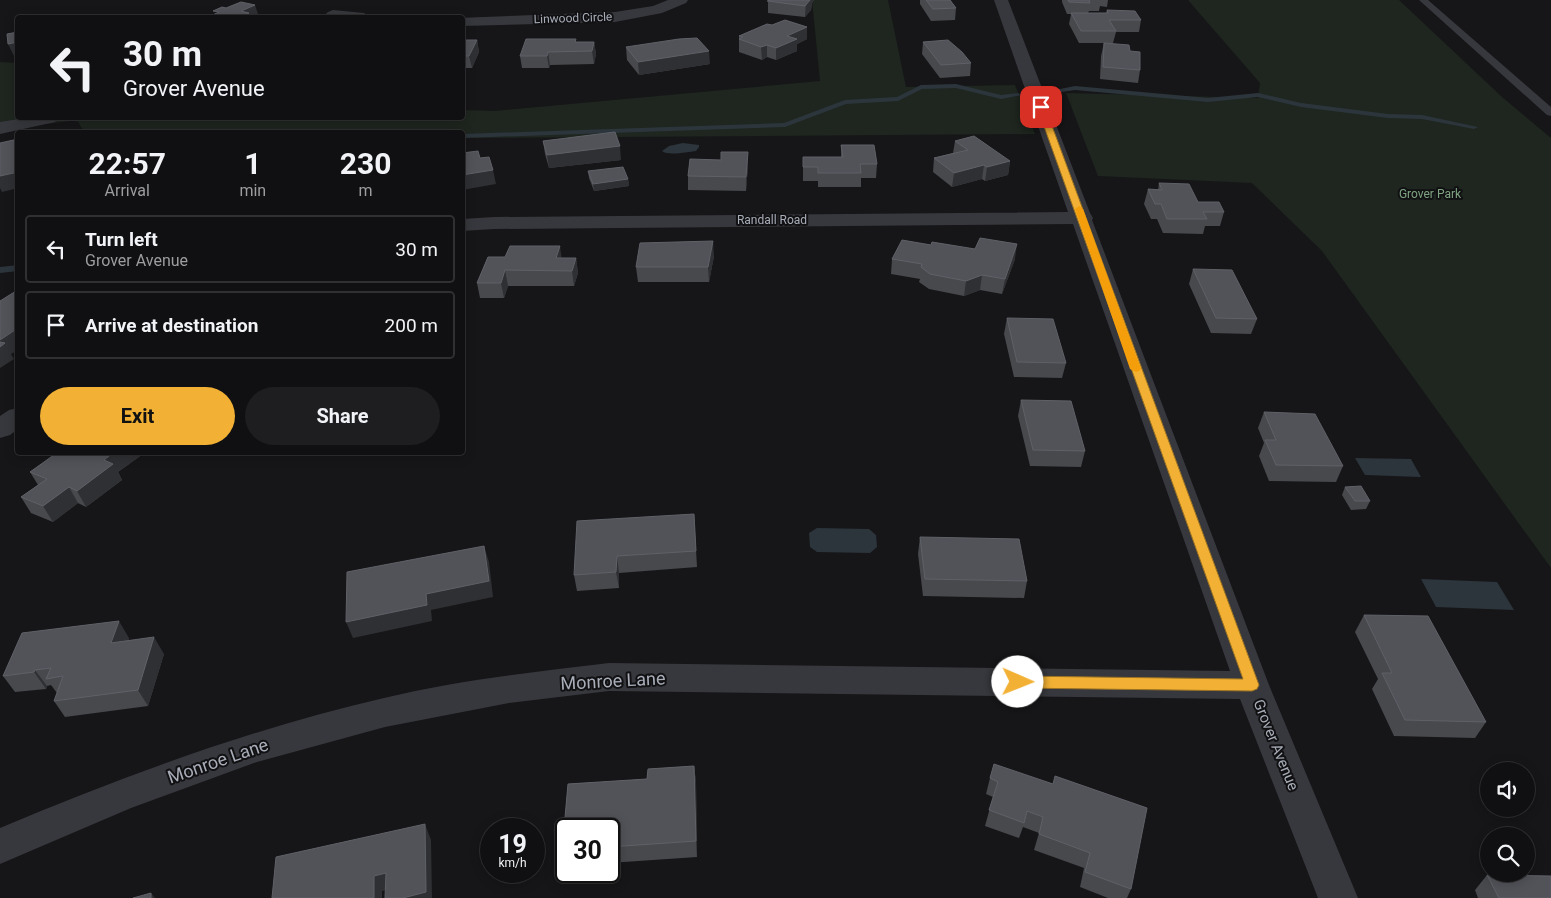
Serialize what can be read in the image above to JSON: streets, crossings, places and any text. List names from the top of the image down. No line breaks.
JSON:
{"streets":{"street":["Linwood Circle","Randall Road","Monroe Lane","Grover Avenue"]},"crossings":[["Randall Road","Grover Avenue"],["Monroe Lane","Grover Avenue"]],"parks":["Grover Park"],"page":{"turn":["30 m","Grover Avenue"],"eta":["22:57","Arrival","1","min","230","m"],"list":[{"name":"Turn left","note":"Grover Avenue","value":"30 m"},{"name":"Arrive at destination","value":"200 m"}],"buttons":["Exit","Share"],"speed":"19 km/h","limit":"30"}}
